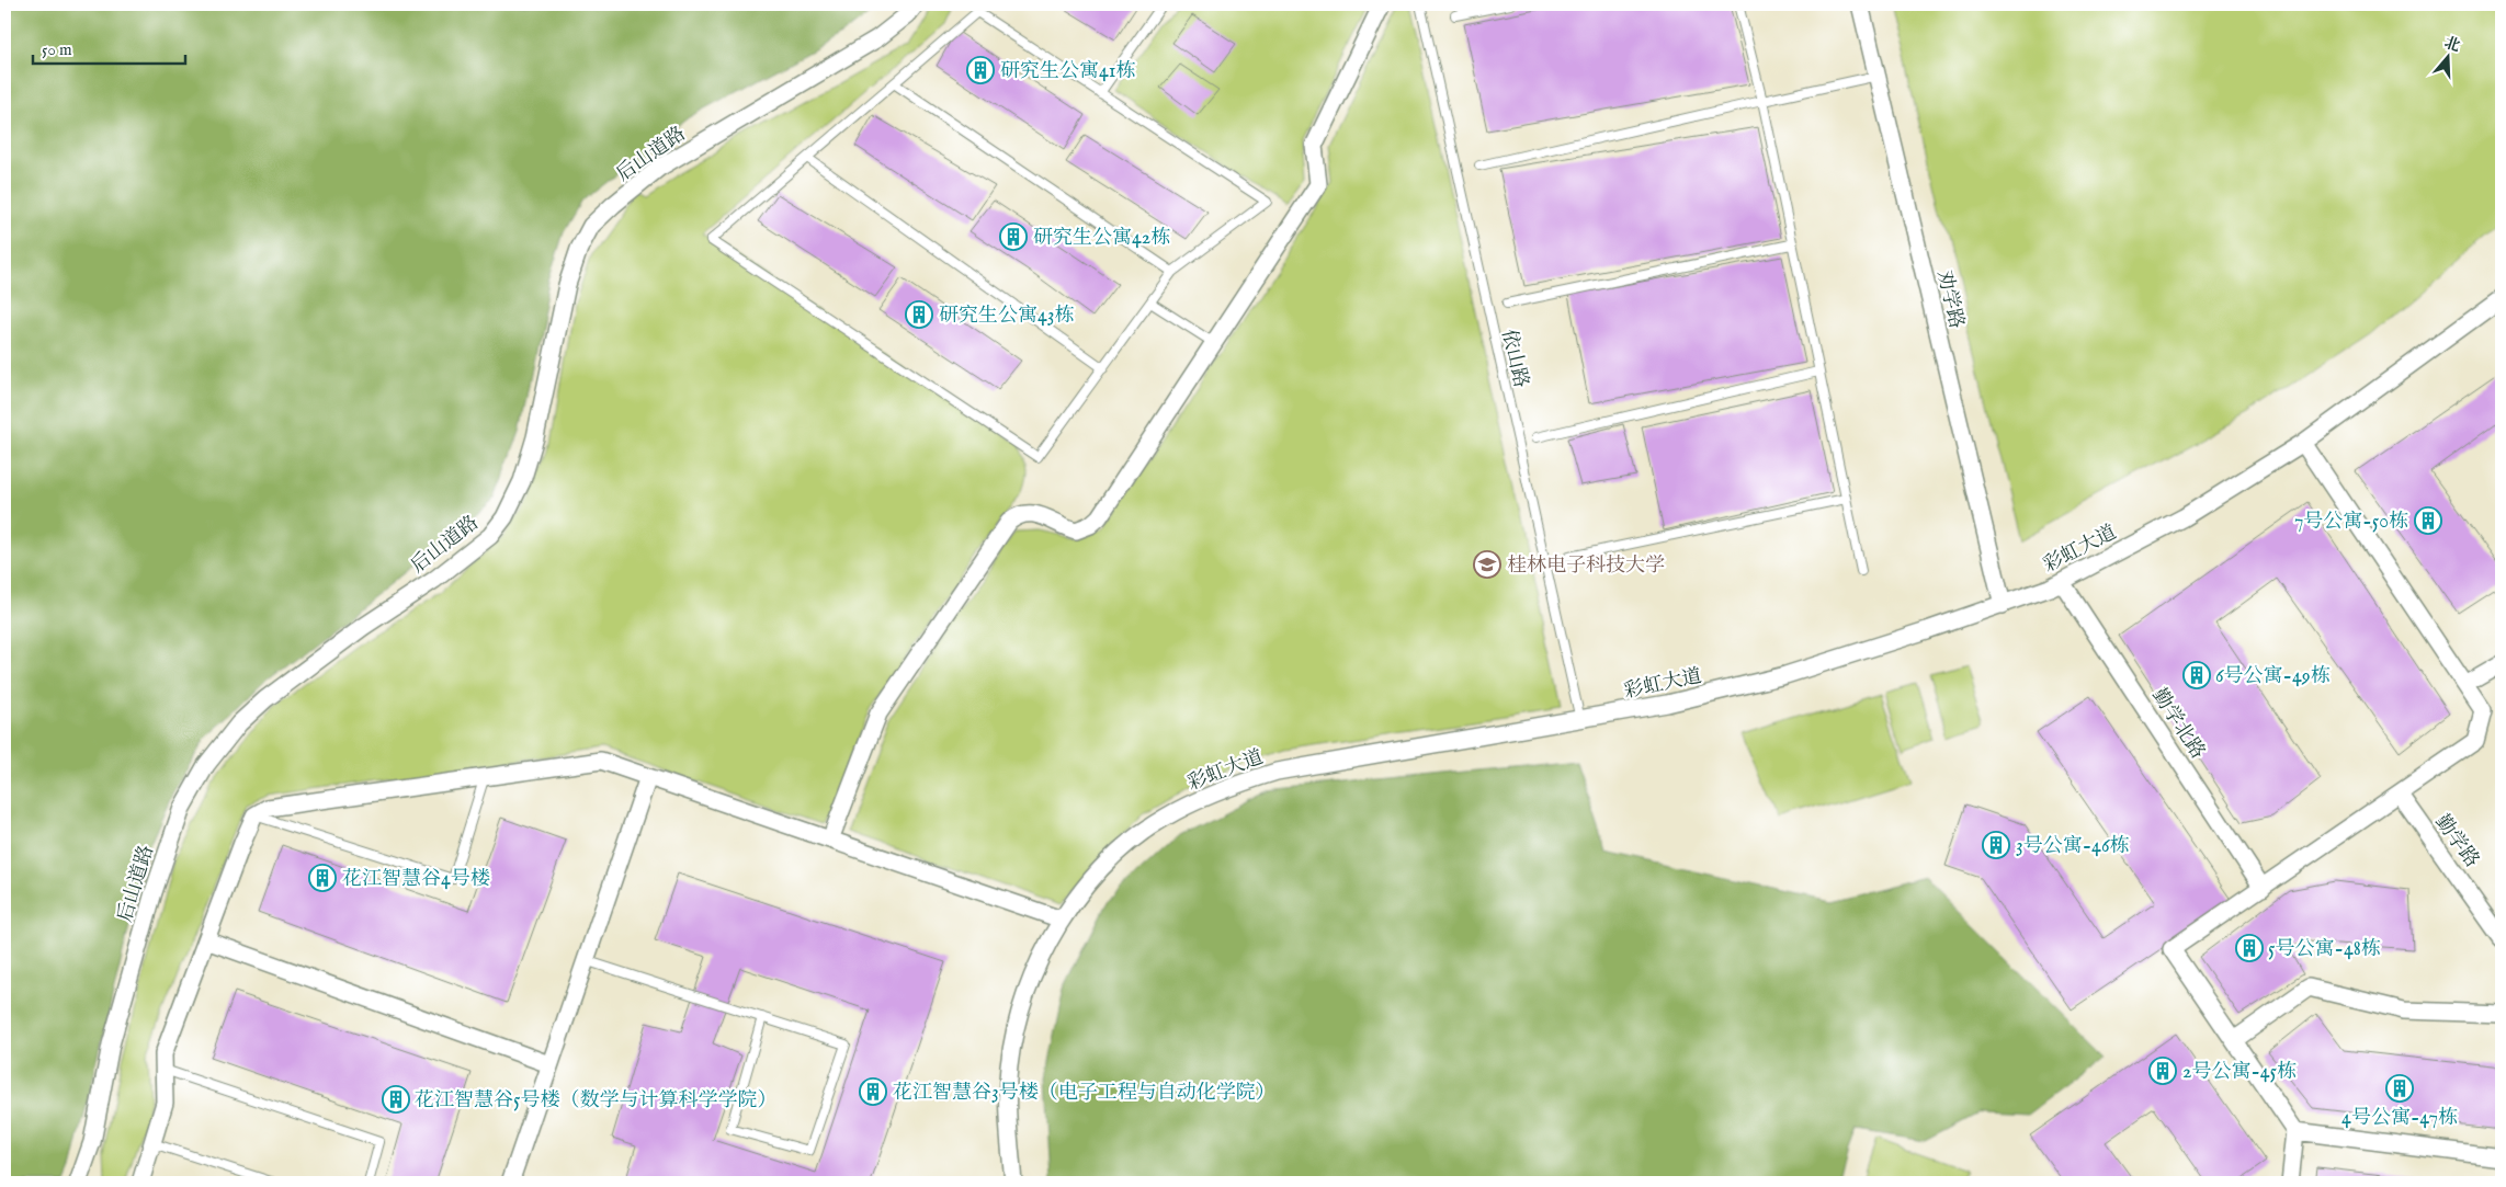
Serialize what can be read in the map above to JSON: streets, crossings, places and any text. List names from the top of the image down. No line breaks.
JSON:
{"streets":{"street":["后山道路","劝学路","彩虹大道","勤学北路","勤学路"],"lane":["依山路"]},"crossings":[["劝学路","彩虹大道"],["依山路","彩虹大道"],["彩虹大道","勤学北路"]],"places":{"building":["研究生公寓41栋","研究生公寓42栋","研究生公寓43栋","7号公寓-50栋","6号公寓-49栋","3号公寓-46栋","花江智慧谷4号楼","5号公寓-48栋","2号公寓-45栋","4号公寓-47栋","花江智慧谷3号楼（电子工程与自动化学院）","花江智慧谷5号楼（数学与计算科学学院）"],"school or university":["桂林电子科技大学"]},"scale_bar":"50 m","north":"top"}
